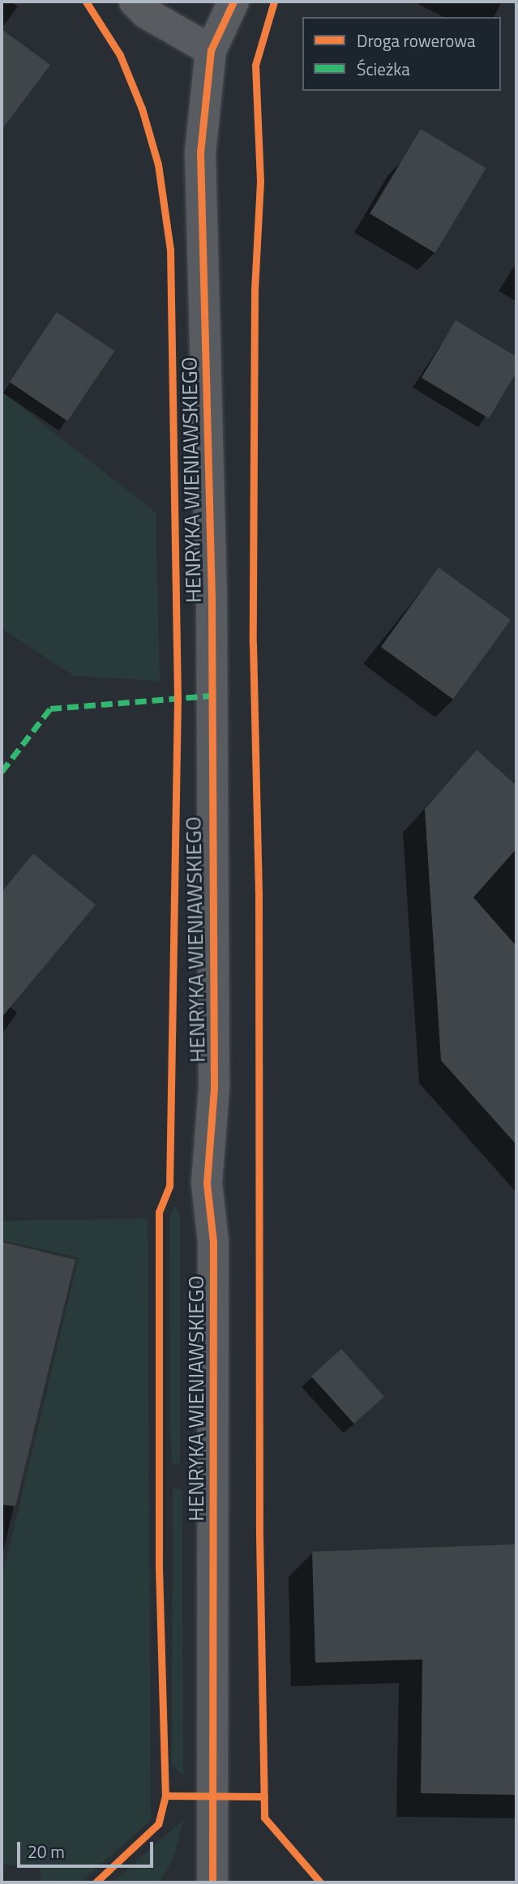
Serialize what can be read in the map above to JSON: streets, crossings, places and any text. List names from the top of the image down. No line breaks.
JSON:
{"streets":{"street":["HENRYKA WIENIAWSKIEGO"]},"legend":["Droga rowerowa","Ścieżka"],"scale_bar":"20 m"}
